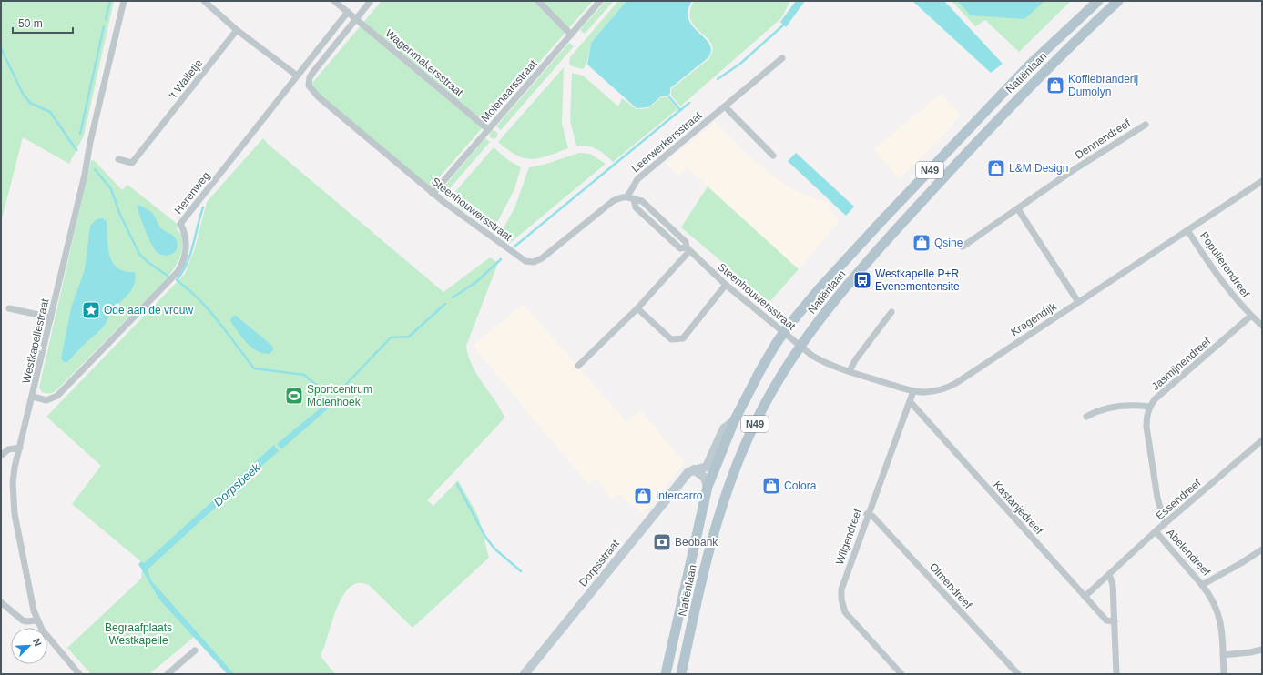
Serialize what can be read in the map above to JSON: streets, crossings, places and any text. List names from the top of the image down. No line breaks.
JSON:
{"streets":{"main road":["Natiënlaan","N49"],"street":["Wagenmakersstraat","'t Walletje","Molenaarsstraat","Dennendreef","Leerwerkersstraat","Herenweg","Steenhouwersstraat","Populierendreef","Kragendijk","Westkapellestraat","Jasmijnendreef","Essendreef","Kastanjedreef","Wilgendreef","Abelendreef","Dorpsstraat","Olmendreef"]},"crossings":[["Wagenmakersstraat","Molenaarsstraat"],["Wagenmakersstraat","Herenweg"],["Wagenmakersstraat","Steenhouwersstraat"],["Natiënlaan","Steenhouwersstraat"],["Natiënlaan","Kragendijk"],["Natiënlaan","Dorpsstraat"],["Molenaarsstraat","Steenhouwersstraat"],["Leerwerkersstraat","Steenhouwersstraat"],["Herenweg","Westkapellestraat"],["Steenhouwersstraat","Kragendijk"],["Populierendreef","Kragendijk"],["Populierendreef","Jasmijnendreef"],["Kragendijk","Wilgendreef"],["Jasmijnendreef","Essendreef"],["Essendreef","Kastanjedreef"],["Essendreef","Abelendreef"],["Kastanjedreef","Wilgendreef"],["Wilgendreef","Olmendreef"]],"water":["Dorpsbeek"],"parks":["Begraafplaats Westkapelle"],"places":{"shop":["Koffiebranderij Dumolyn","L&M Design","Qsine","Colora","Intercarro"],"bus stop":["Westkapelle P+R Evenementensite"],"place":["Ode aan de vrouw"],"sports":["Sportcentrum Molenhoek"],"bank":["Beobank"]},"scale_bar":"50 m","north":"top right"}
